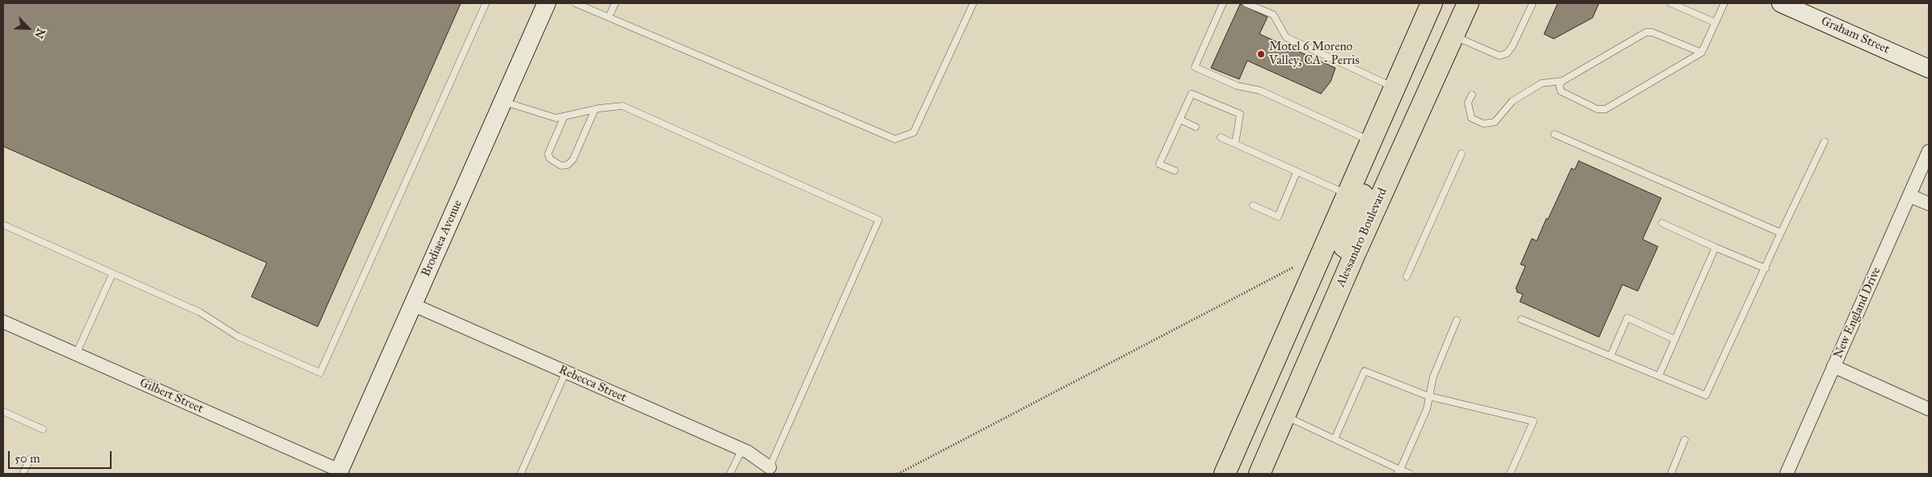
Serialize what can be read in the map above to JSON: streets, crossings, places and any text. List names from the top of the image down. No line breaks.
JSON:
{"streets":{"main road":["Alessandro Boulevard"],"street":["Graham Street","Brodiaea Avenue","New England Drive","Rebecca Street","Gilbert Street"]},"crossings":[["Brodiaea Avenue","Rebecca Street"],["Brodiaea Avenue","Gilbert Street"]],"places":["Motel 6 Moreno Valley, CA - Perris"],"scale_bar":"50 m","north":"bottom right"}
